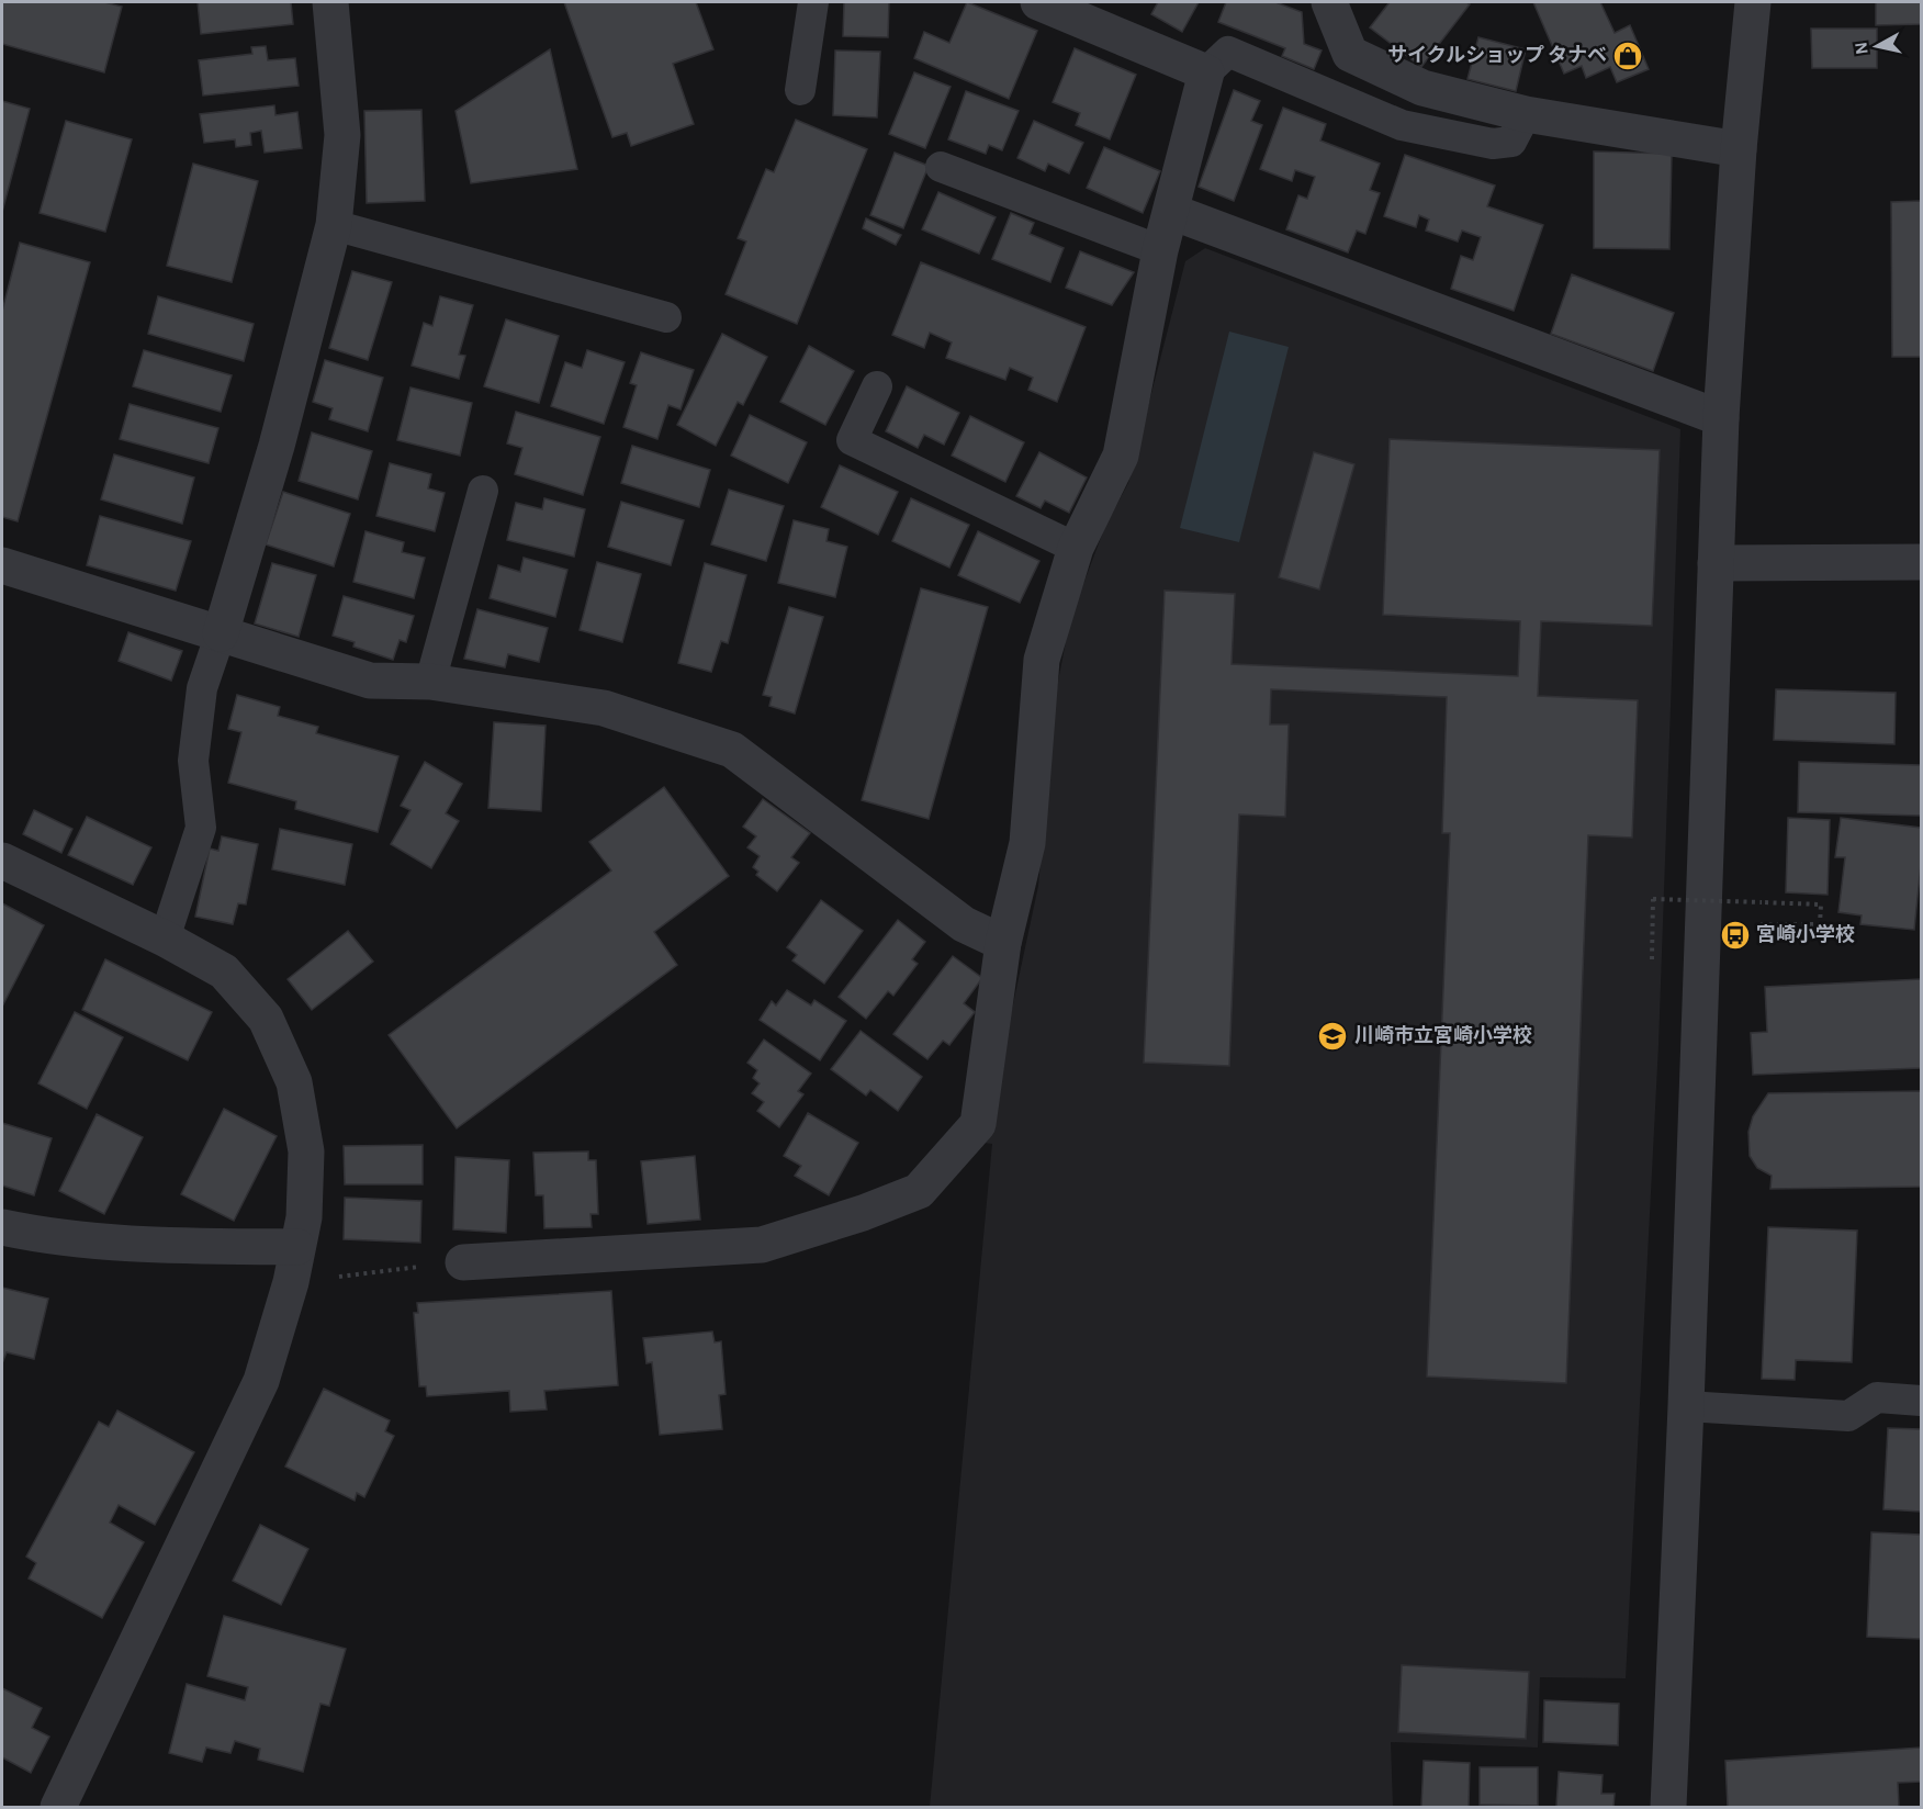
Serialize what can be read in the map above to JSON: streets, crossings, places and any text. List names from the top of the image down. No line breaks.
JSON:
{"places":{"shop":["サイクルショップ タナベ"],"bus stop":["宮崎小学校"],"school or university":["川崎市立宮崎小学校"]},"north":"left"}
